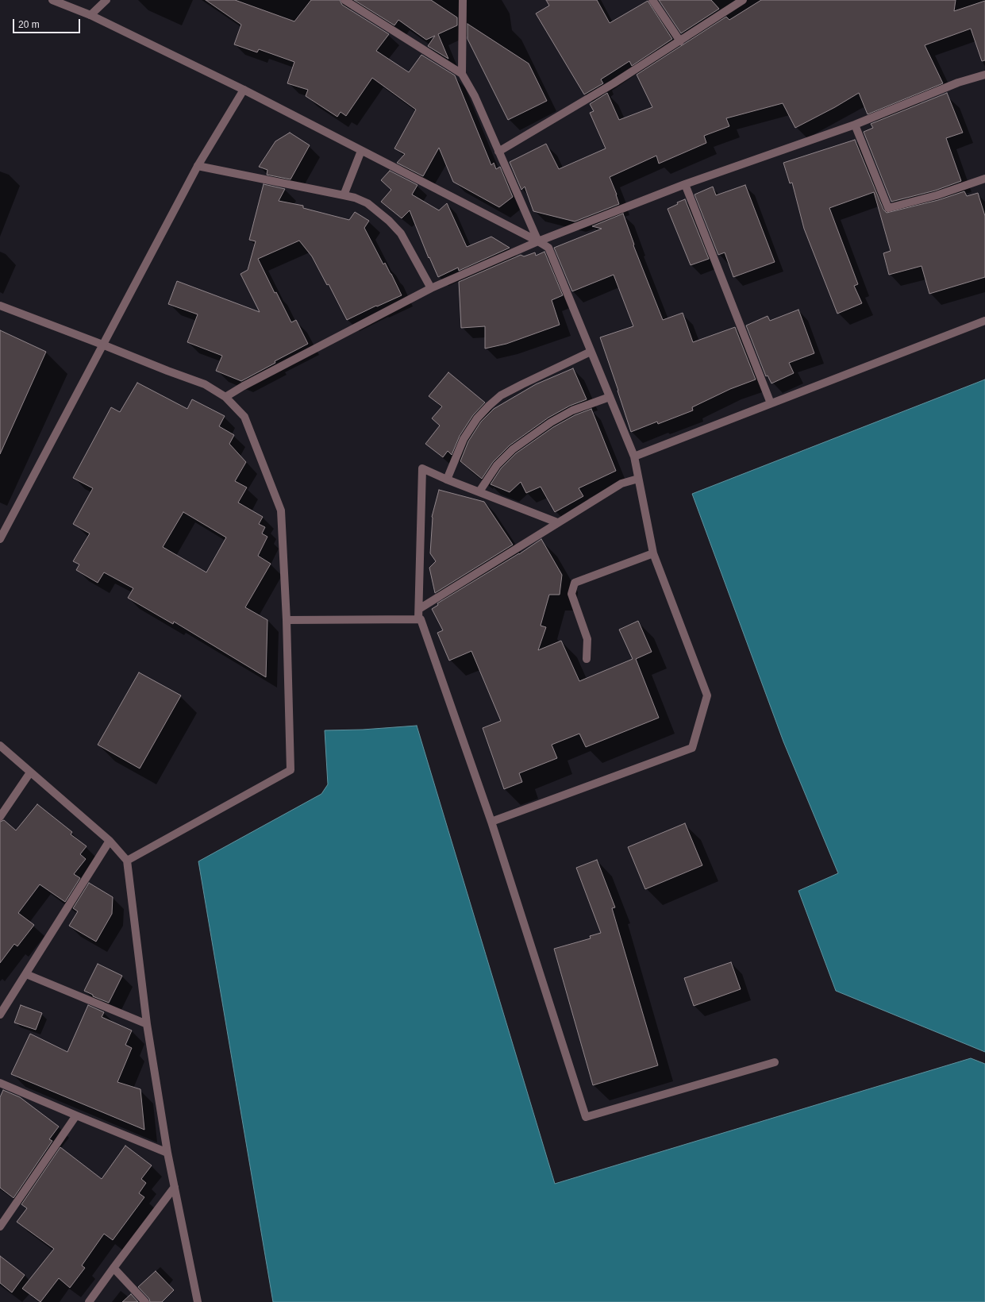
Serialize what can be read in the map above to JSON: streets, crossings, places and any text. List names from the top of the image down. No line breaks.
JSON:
{"scale_bar":"20 m"}
